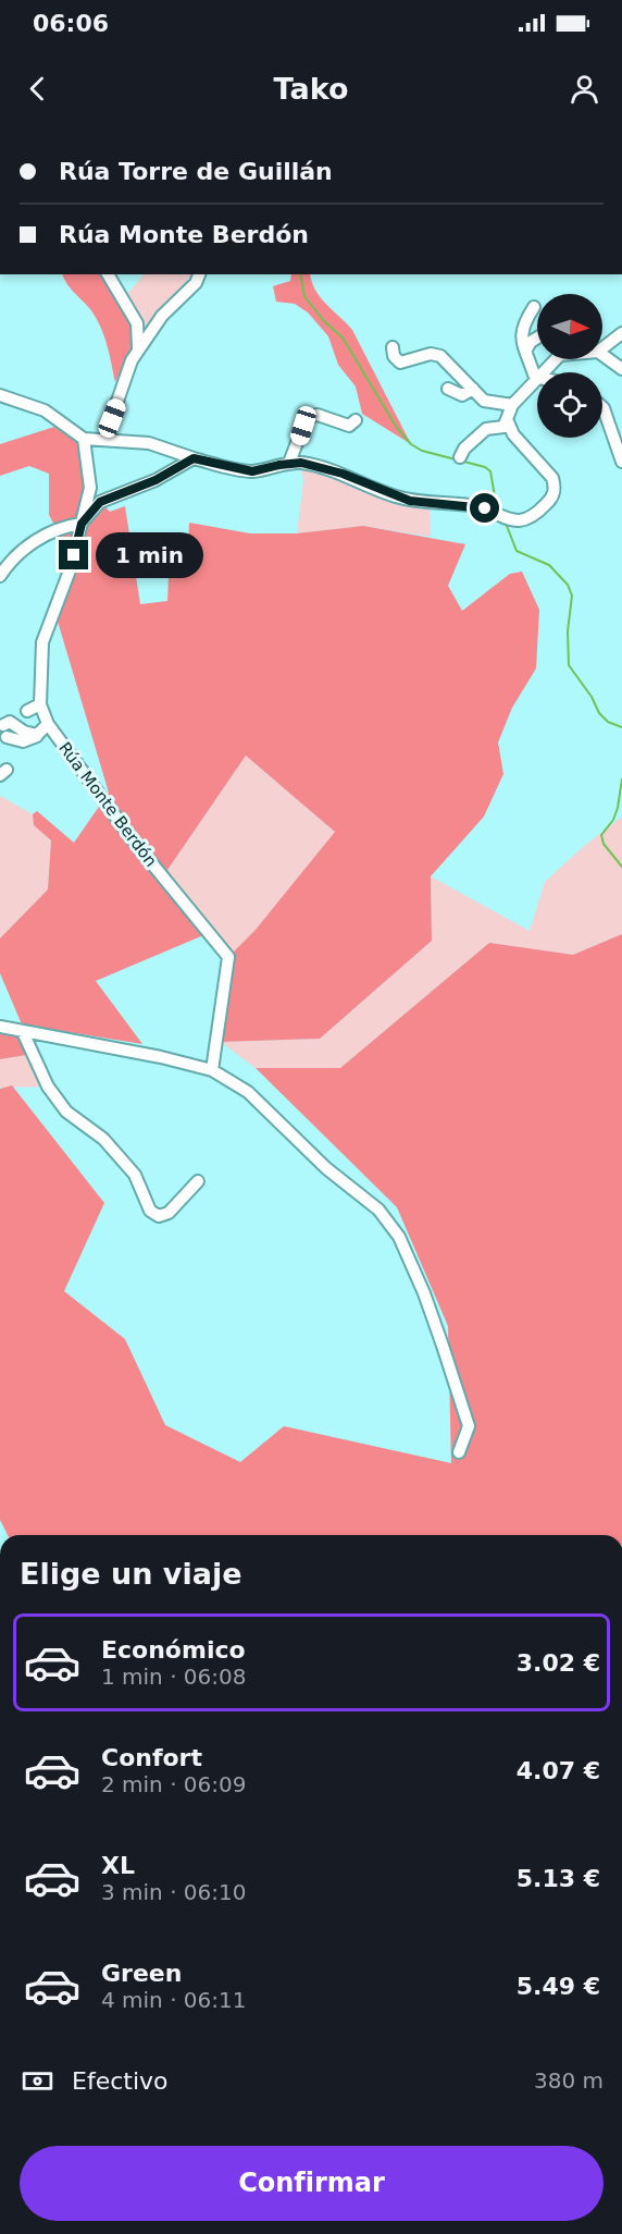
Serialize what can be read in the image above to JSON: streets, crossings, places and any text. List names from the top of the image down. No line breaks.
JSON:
{"streets":{"street":["Rúa Monte Berdón"]},"north":"right","page":{"status":"06:06","header":"Tako","banner":["Rúa Torre de Guillán","Rúa Monte Berdón"],"bubble":"1 min","heading":"Elige un viaje","list":[{"name":"Económico","note":"1 min · 06:08","value":"3.02 €"},{"name":"Confort","note":"2 min · 06:09","value":"4.07 €"},{"name":"XL","note":"3 min · 06:10","value":"5.13 €"},{"name":"Green","note":"4 min · 06:11","value":"5.49 €"}],"pay":["Efectivo","380 m"],"buttons":"Confirmar"}}
